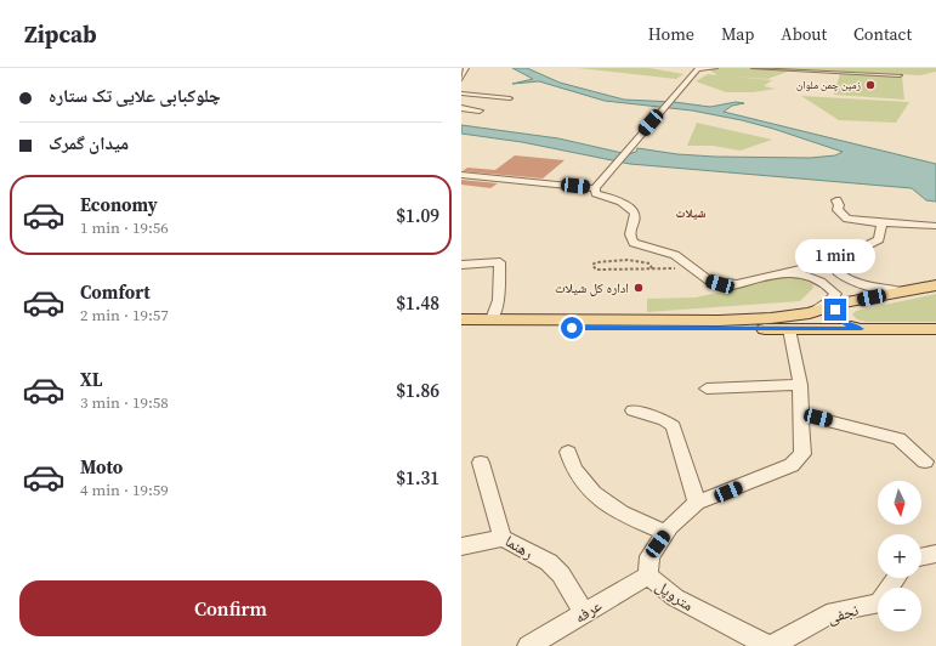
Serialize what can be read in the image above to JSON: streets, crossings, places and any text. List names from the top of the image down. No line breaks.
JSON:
{"streets":{"street":["رهنما","متروپل","عرفه","نجفی"]},"crossings":[["رهنما","عرفه"],["متروپل","عرفه"]],"districts":["شیلات"],"places":["زمین چمن ملوان","اداره کل شیلات"],"north":"bottom","page":{"header":"Zipcab","nav":["Home","Map","About","Contact"],"banner":["چلوکبابی علایی تک ستاره","میدان گمرک"],"list":[{"name":"Economy","note":"1 min · 19:56","value":"$1.09"},{"name":"Comfort","note":"2 min · 19:57","value":"$1.48"},{"name":"XL","note":"3 min · 19:58","value":"$1.86"},{"name":"Moto","note":"4 min · 19:59","value":"$1.31"}],"bubble":"1 min","map_buttons":["+","−"],"buttons":"Confirm"}}
